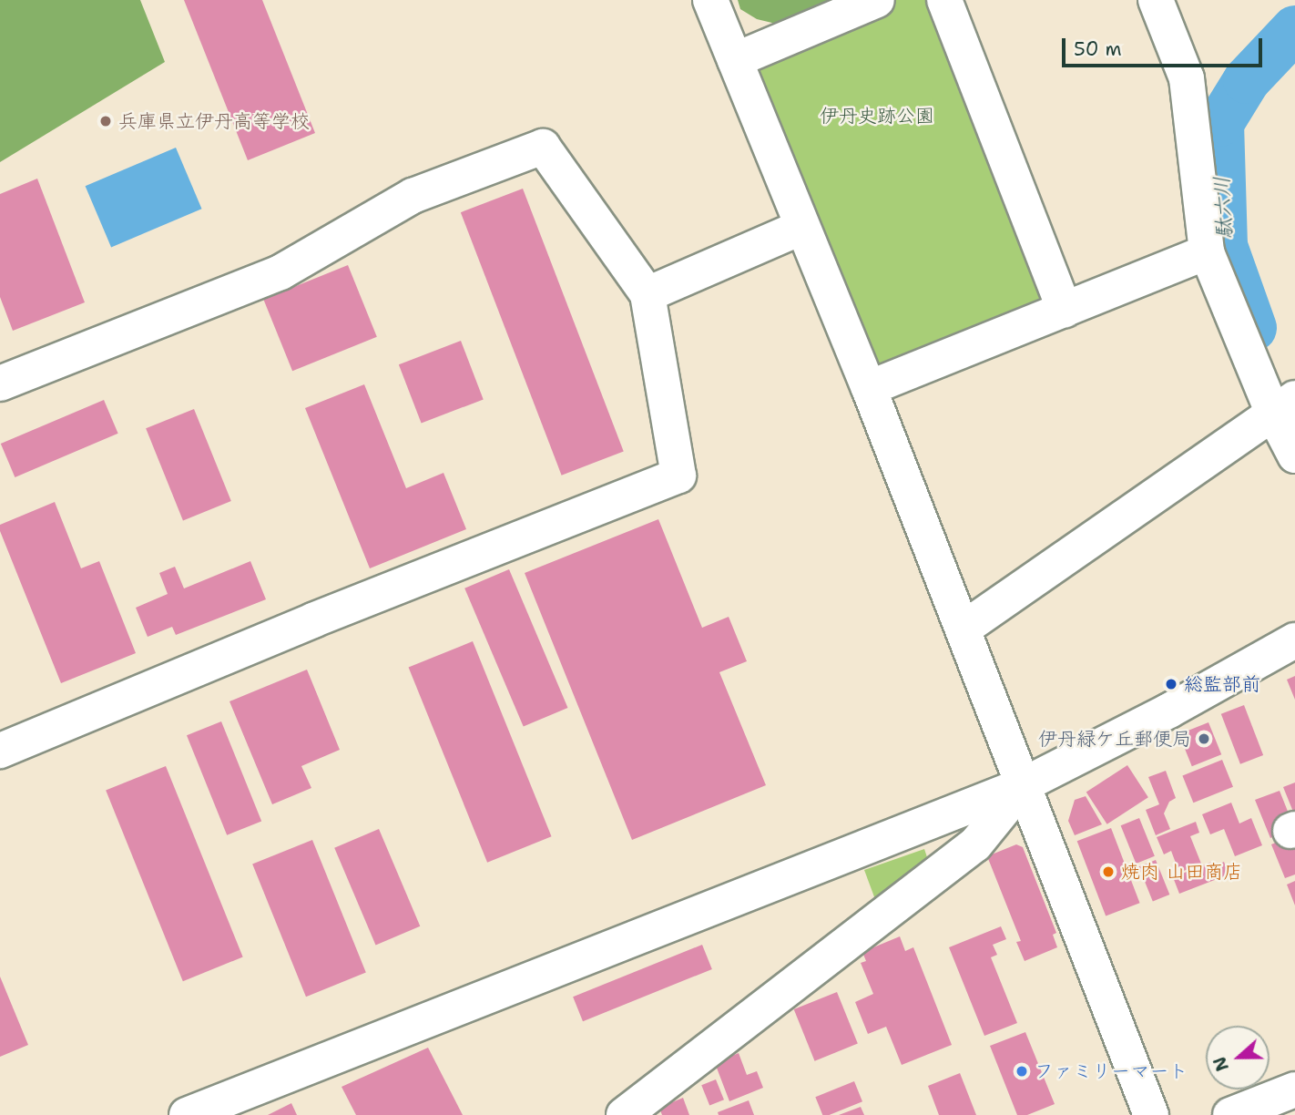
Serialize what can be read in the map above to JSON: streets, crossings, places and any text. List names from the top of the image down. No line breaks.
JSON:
{"water":["駄六川"],"parks":["伊丹史跡公園"],"places":["兵庫県立伊丹高等学校","総監部前","伊丹緑ケ丘郵便局","焼肉 山田商店","ファミリーマート"],"scale_bar":"50 m","north":"left"}
